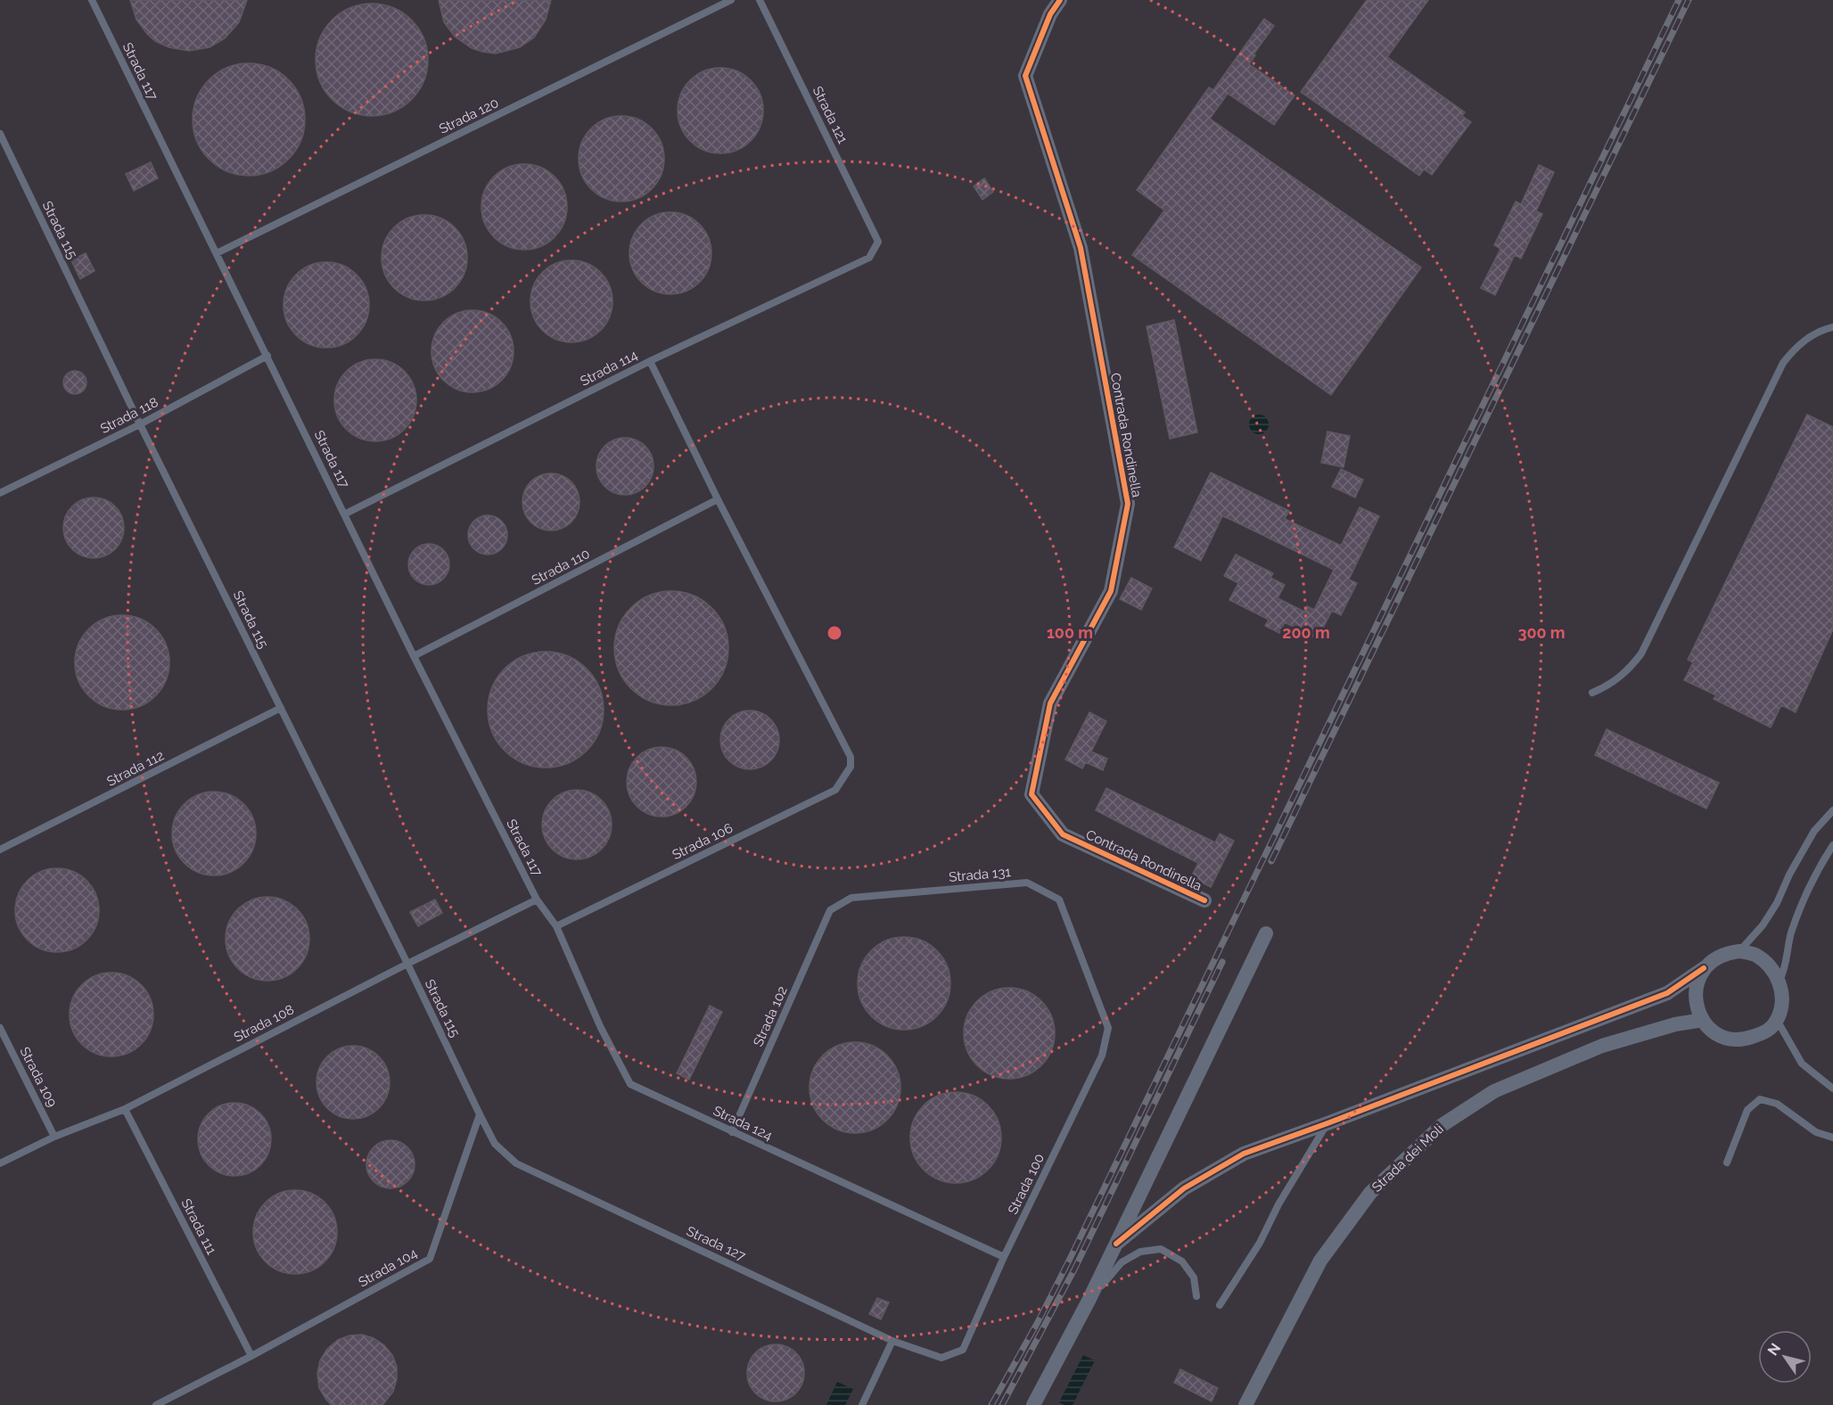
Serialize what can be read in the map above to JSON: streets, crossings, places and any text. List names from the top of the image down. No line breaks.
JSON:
{"streets":{"street":["Contrada Rondinella","Strada dei Moli"],"lane":["Strada 117","Strada 121","Strada 120","Strada 115","Strada 114","Strada 118","Strada 110","Strada 112","Strada 106","Strada 131","Strada 102","Strada 108","Strada 109","Strada 124","Strada 100","Strada 111","Strada 127","Strada 104"]},"crossings":[["Strada 117","Strada 120"],["Strada 117","Strada 114"],["Strada 117","Strada 118"],["Strada 117","Strada 110"],["Strada 117","Strada 106"],["Strada 117","Strada 108"],["Strada 117","Strada 124"],["Strada 121","Strada 114"],["Strada 115","Strada 118"],["Strada 115","Strada 112"],["Strada 115","Strada 108"],["Strada 115","Strada 127"],["Strada 115","Strada 104"],["Strada 110","Strada 106"],["Strada 106","Strada 124"],["Strada 131","Strada 102"],["Strada 131","Strada 100"],["Strada 102","Strada 124"],["Strada 108","Strada 109"],["Strada 108","Strada 111"],["Strada 124","Strada 100"],["Strada 100","Strada 127"],["Strada 111","Strada 104"],["Strada 127","Strada 104"]],"north":"top left","rings":["100 m","200 m","300 m"]}
